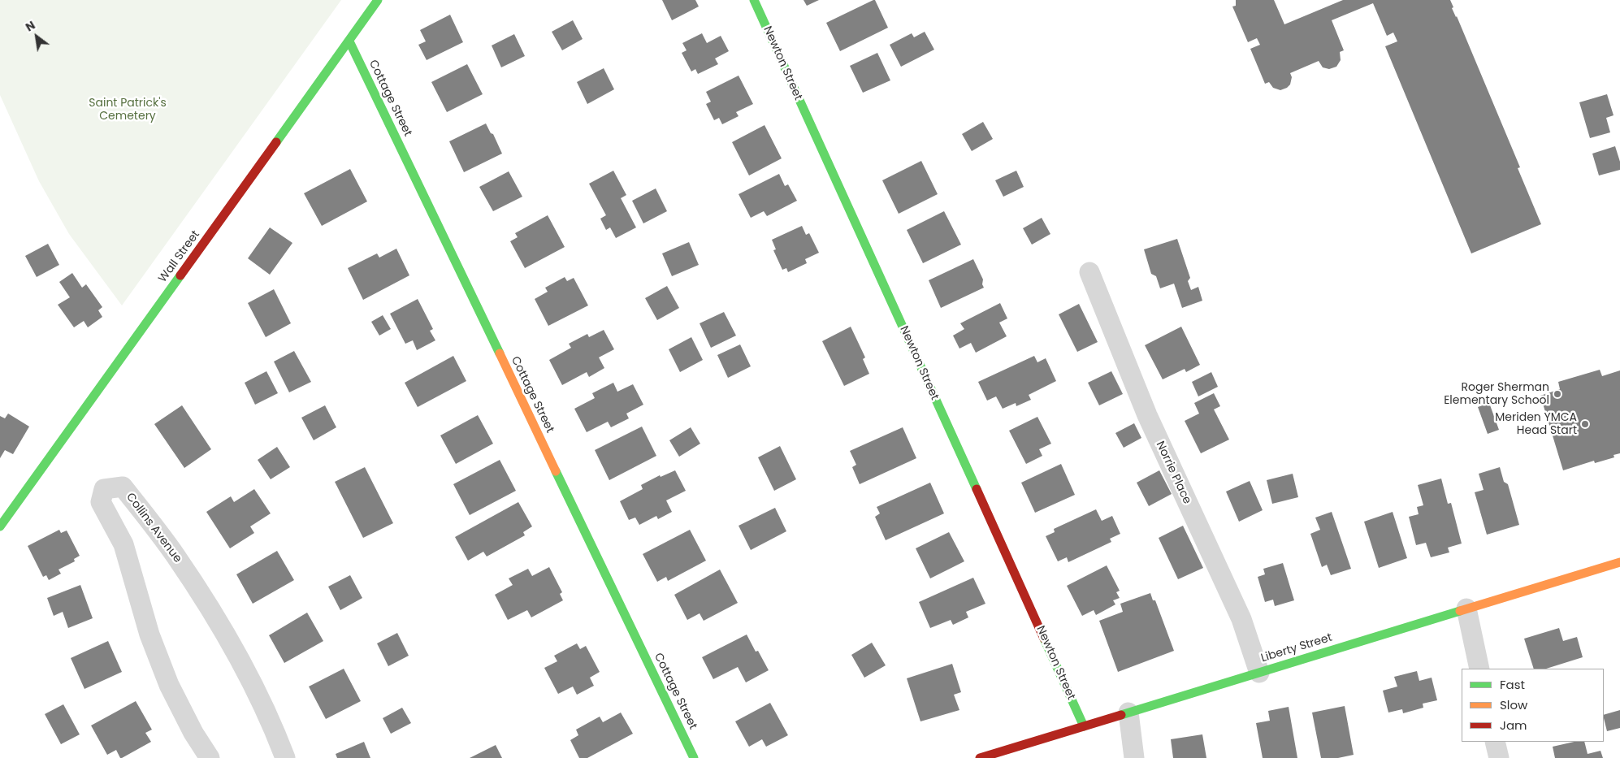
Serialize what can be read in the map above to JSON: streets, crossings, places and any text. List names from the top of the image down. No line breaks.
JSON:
{"streets":{"street":["Newton Street","Cottage Street","Wall Street","Norrie Place","Collins Avenue","Liberty Street"]},"crossings":[["Newton Street","Liberty Street"],["Cottage Street","Wall Street"],["Norrie Place","Liberty Street"]],"parks":["Saint Patrick's Cemetery"],"places":["Roger Sherman Elementary School","Meriden YMCA Head Start"],"legend":["Fast","Slow","Jam"],"north":"top left"}
